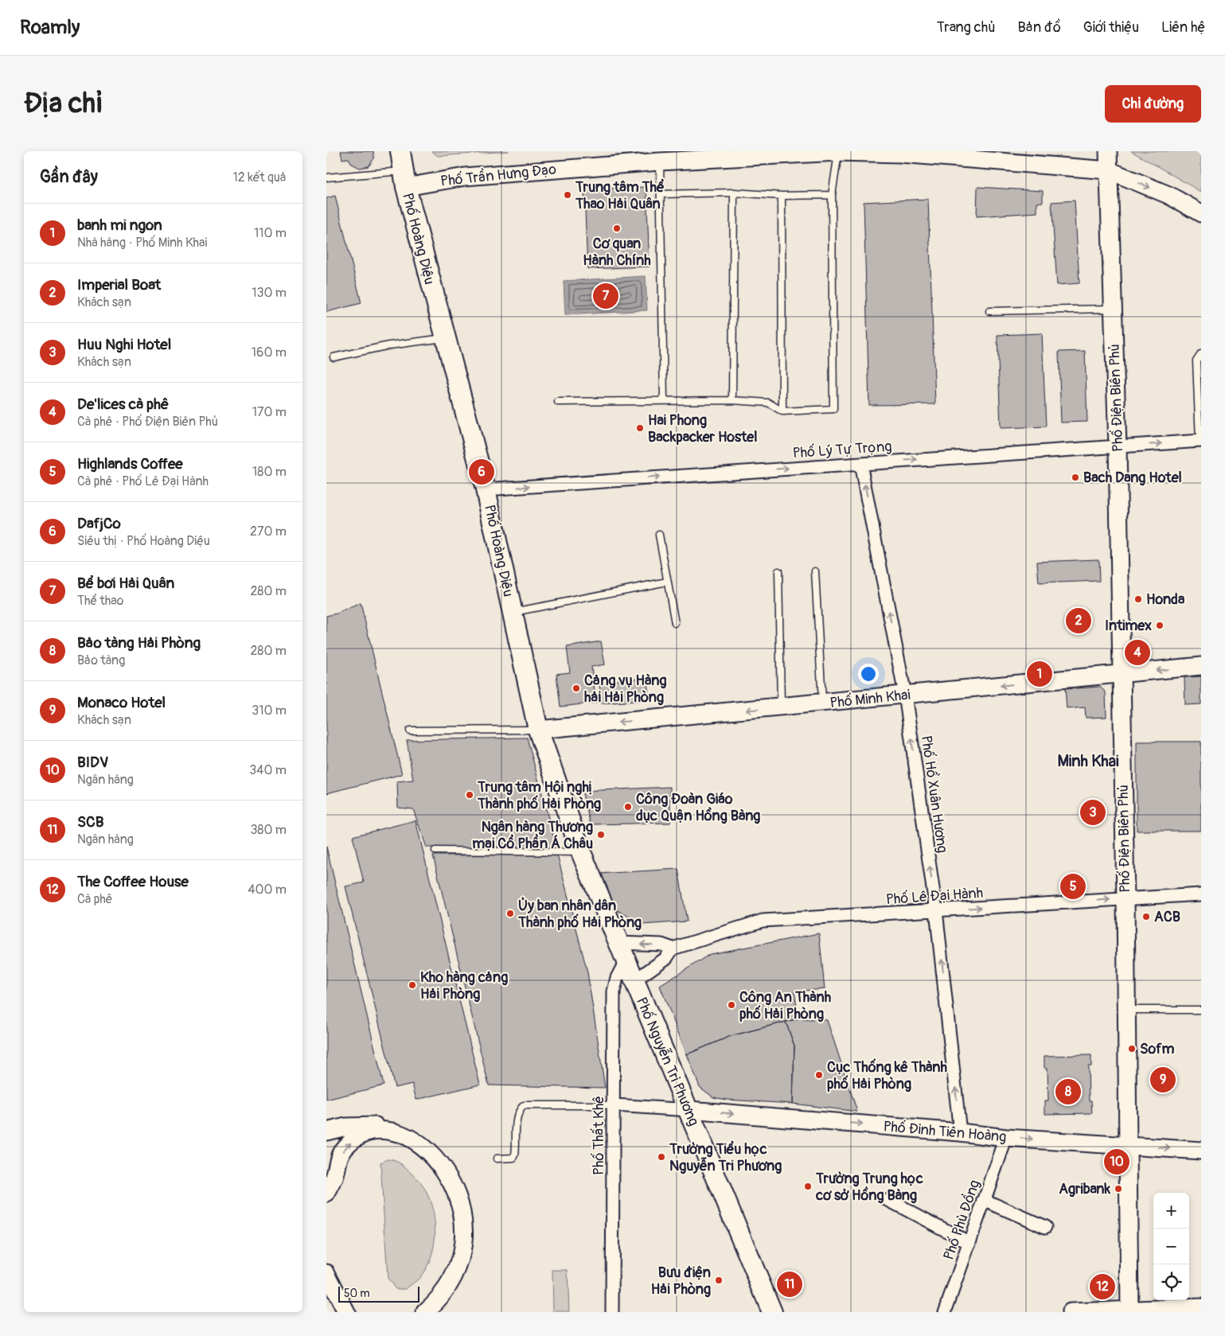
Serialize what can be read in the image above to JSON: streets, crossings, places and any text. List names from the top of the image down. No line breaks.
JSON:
{"streets":{"main road":["Phố Trần Hưng Đạo","Phố Hoàng Diệu","Phố Điện Biên Phủ","Phố Minh Khai","Phố Nguyễn Tri Phương","Phố Đinh Tiên Hoàng"],"street":["Phố Lý Tự Trọng","Phố Hồ Xuân Hương","Phố Lê Đại Hành","Phố Thất Khê","Phố Phù Đổng"]},"crossings":[["Phố Trần Hưng Đạo","Phố Hoàng Diệu"],["Phố Trần Hưng Đạo","Phố Điện Biên Phủ"],["Phố Hoàng Diệu","Phố Lý Tự Trọng"],["Phố Hoàng Diệu","Phố Minh Khai"],["Phố Hoàng Diệu","Phố Lê Đại Hành"],["Phố Hoàng Diệu","Phố Nguyễn Tri Phương"],["Phố Điện Biên Phủ","Phố Lý Tự Trọng"],["Phố Điện Biên Phủ","Phố Minh Khai"],["Phố Điện Biên Phủ","Phố Lê Đại Hành"],["Phố Điện Biên Phủ","Phố Đinh Tiên Hoàng"],["Phố Lý Tự Trọng","Phố Hồ Xuân Hương"],["Phố Minh Khai","Phố Hồ Xuân Hương"],["Phố Hồ Xuân Hương","Phố Lê Đại Hành"],["Phố Hồ Xuân Hương","Phố Đinh Tiên Hoàng"],["Phố Lê Đại Hành","Phố Nguyễn Tri Phương"],["Phố Nguyễn Tri Phương","Phố Đinh Tiên Hoàng"],["Phố Nguyễn Tri Phương","Phố Thất Khê"],["Phố Đinh Tiên Hoàng","Phố Phù Đổng"]],"one_way":["Phố Lý Tự Trọng","Phố Minh Khai","Phố Hồ Xuân Hương","Phố Đinh Tiên Hoàng"],"districts":["Minh Khai"],"places":["Trung tâm Thể Thao Hải Quân","Cơ quan Hành Chính","Hai Phong Backpacker Hostel","Bach Dang Hotel","Honda","Intimex","Cảng vụ Hàng hải Hải Phòng","Trung tâm Hội nghị Thành phố Hải Phòng","Công Đoàn Giáo dục Quận Hồng Bàng","Ngân hàng Thương mại Cổ Phần Á Châu","Ủy ban nhân dân Thành phố Hải Phòng","ACB","Kho hàng cảng Hải Phòng","Công An Thành phố Hải Phòng","Sofm","Cục Thống kê Thành phố Hải Phòng","Trường Tiểu học Nguyễn Tri Phương","Trường Trung học cơ sở Hồng Bàng","Agribank","Bưu điện Hải Phòng"],"scale_bar":"50 m","page":{"header":"Roamly","nav":["Trang chủ","Bản đồ","Giới thiệu","Liên hệ"],"buttons":"Chỉ đường","title":"Địa chỉ","heading":["Gần đây","12 kết quả"],"list":[{"mark":"1","name":"banh mi ngon","note":"Nhà hàng · Phố Minh Khai","value":"110 m"},{"mark":"2","name":"Imperial Boat","note":"Khách sạn","value":"130 m"},{"mark":"3","name":"Huu Nghi Hotel","note":"Khách sạn","value":"160 m"},{"mark":"4","name":"De'lices cà phê","note":"Cà phê · Phố Điện Biên Phủ","value":"170 m"},{"mark":"5","name":"Highlands Coffee","note":"Cà phê · Phố Lê Đại Hành","value":"180 m"},{"mark":"6","name":"DafjCo","note":"Siêu thị · Phố Hoàng Diệu","value":"270 m"},{"mark":"7","name":"Bể bơi Hải Quân","note":"Thể thao","value":"280 m"},{"mark":"8","name":"Bảo tàng Hải Phòng","note":"Bảo tàng","value":"280 m"},{"mark":"9","name":"Monaco Hotel","note":"Khách sạn","value":"310 m"},{"mark":"10","name":"BIDV","note":"Ngân hàng","value":"340 m"},{"mark":"11","name":"SCB","note":"Ngân hàng","value":"380 m"},{"mark":"12","name":"The Coffee House","note":"Cà phê","value":"400 m"}],"pins":["7","6","2","4","1","3","5","9","8","10","11","12"],"map_buttons":["+","−"],"scale":"50 m"}}
